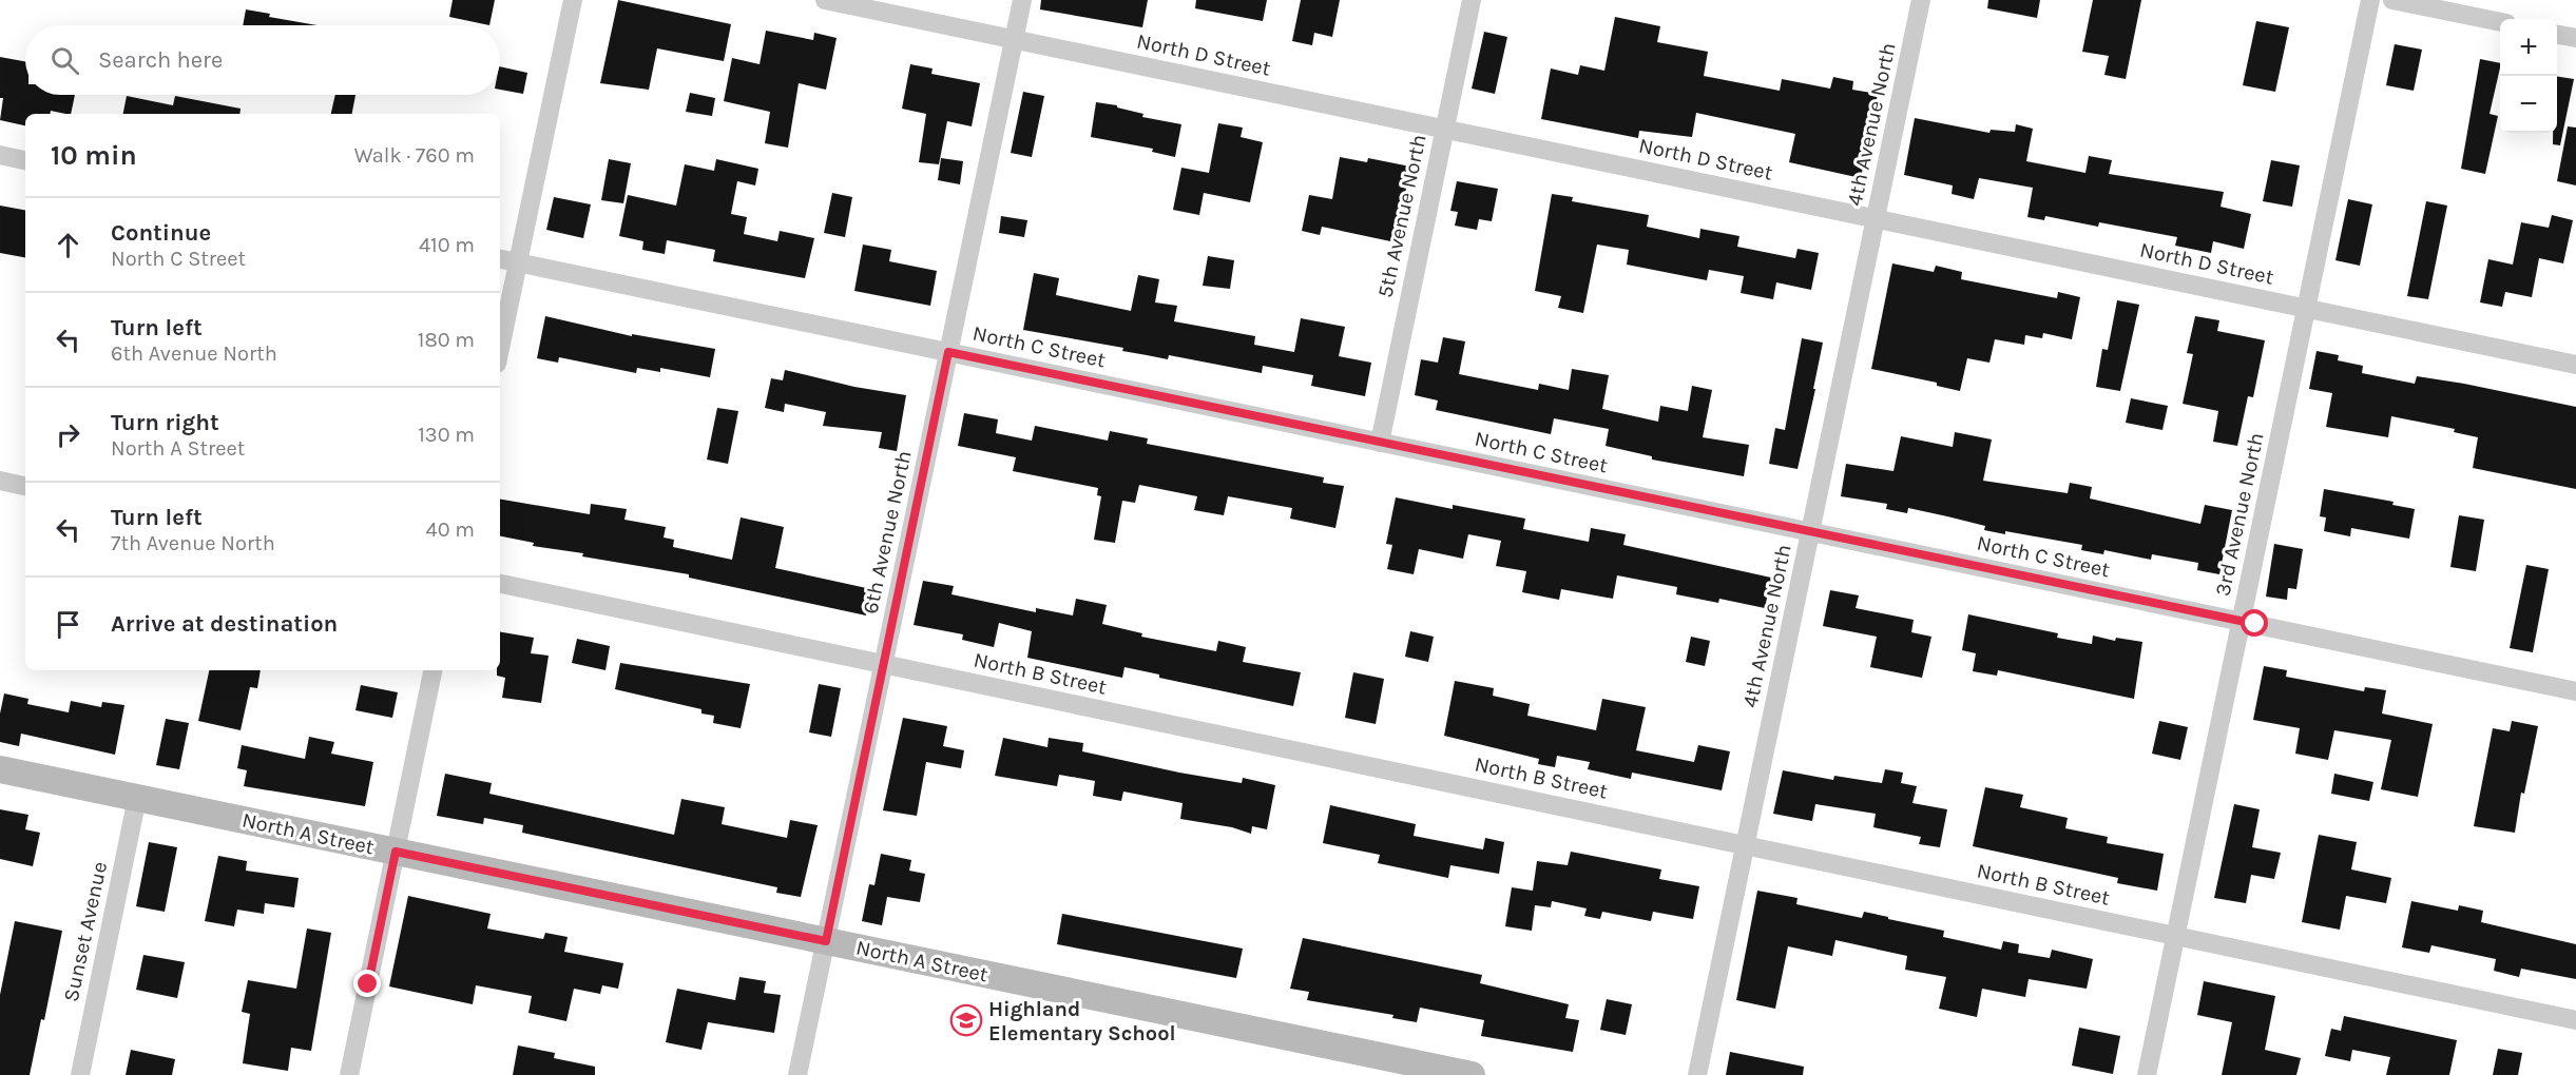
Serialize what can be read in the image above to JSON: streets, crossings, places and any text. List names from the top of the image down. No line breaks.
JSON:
{"streets":{"street":["North D Street","4th Avenue North","5th Avenue North","North C Street","3rd Avenue North","6th Avenue North","North B Street","North A Street","Sunset Avenue"]},"crossings":[["North D Street","4th Avenue North"],["North D Street","5th Avenue North"],["North D Street","3rd Avenue North"],["North D Street","6th Avenue North"],["4th Avenue North","North C Street"],["4th Avenue North","North B Street"],["5th Avenue North","North C Street"],["North C Street","3rd Avenue North"],["North C Street","6th Avenue North"],["3rd Avenue North","North B Street"],["6th Avenue North","North B Street"],["6th Avenue North","North A Street"],["North A Street","Sunset Avenue"]],"places":{"school or university":["Highland Elementary School"]},"page":{"map_buttons":["+","−"],"search":"Search here","heading":["10 min","Walk · 760 m"],"list":[["Continue","North C Street","410 m"],["Turn left","6th Avenue North","180 m"],["Turn right","North A Street","130 m"],["Turn left","7th Avenue North","40 m"],"Arrive at destination"]}}
